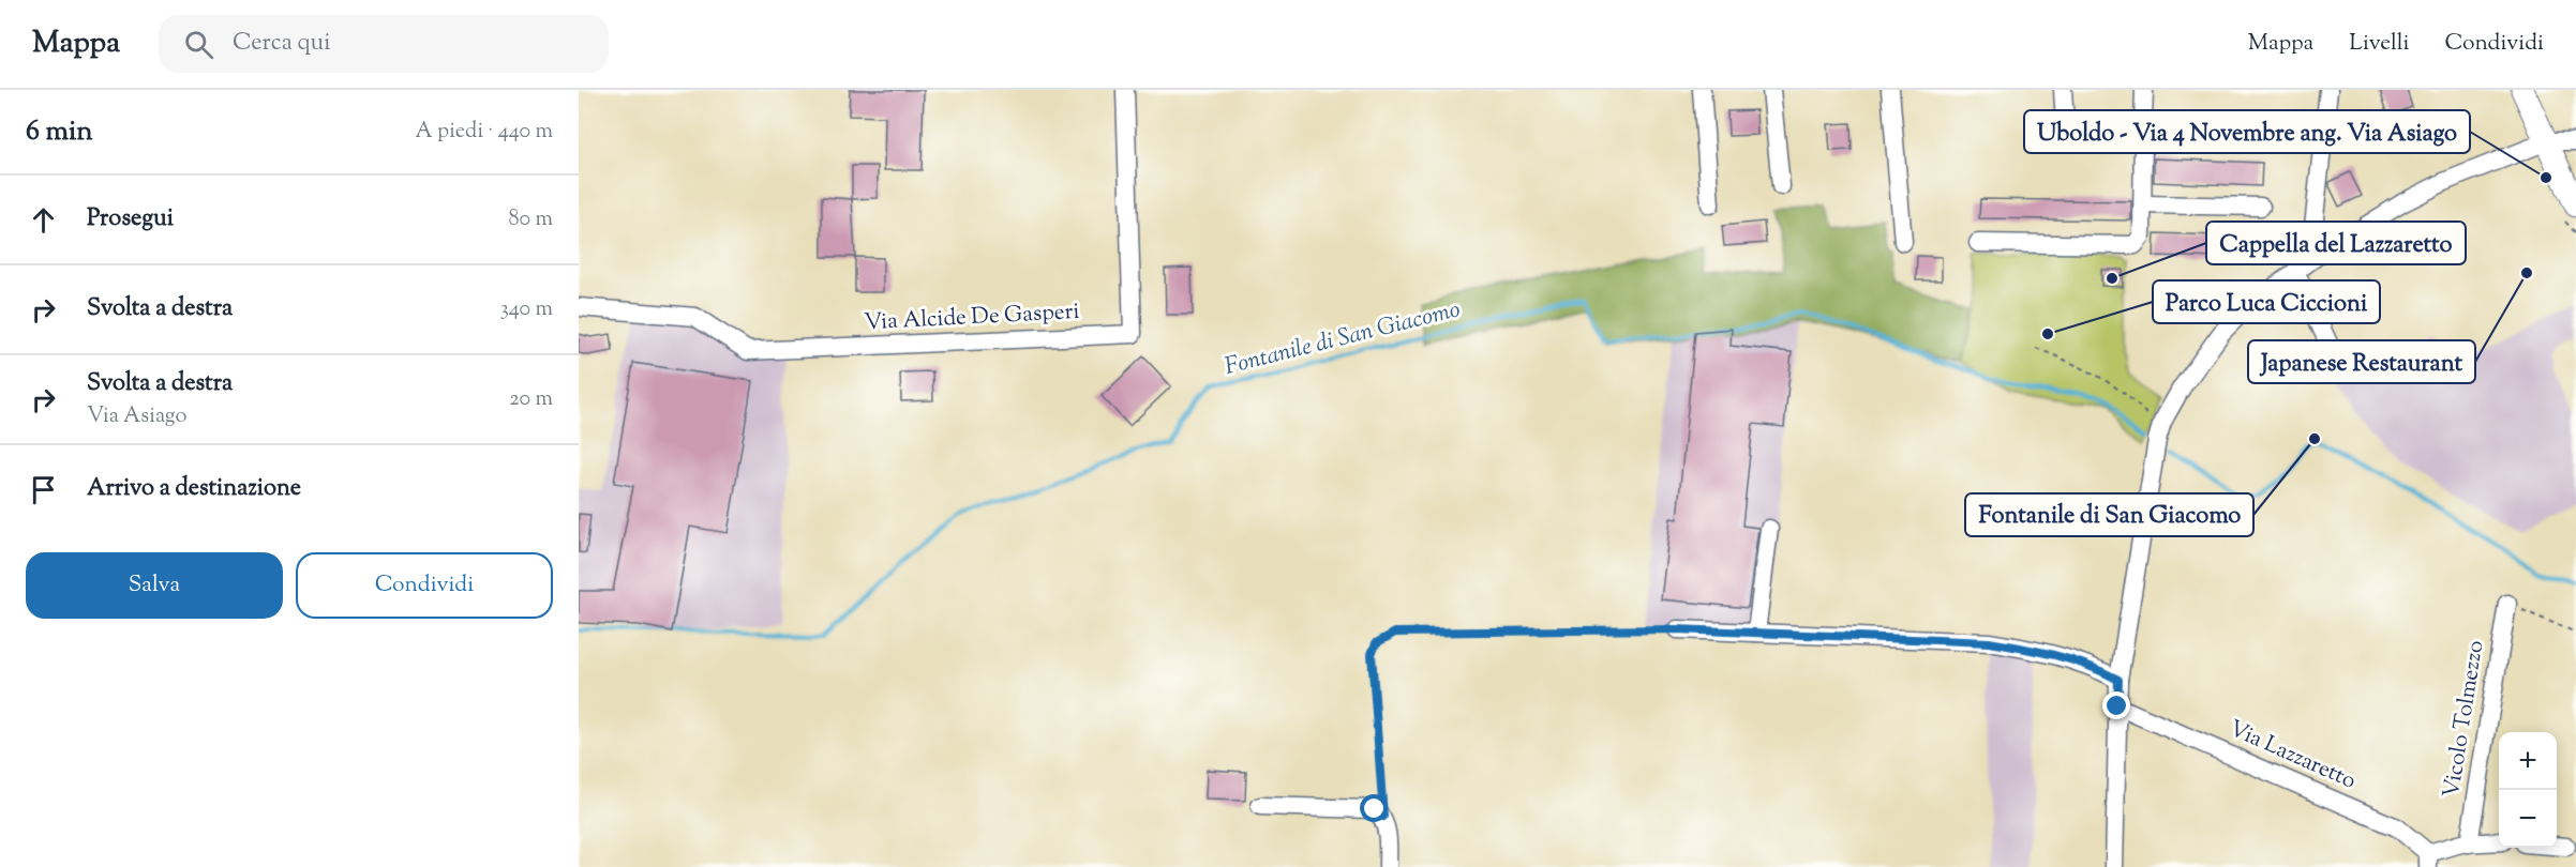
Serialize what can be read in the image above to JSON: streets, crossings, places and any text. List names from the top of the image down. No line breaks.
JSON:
{"streets":{"street":["Via Alcide De Gasperi","Vicolo Tolmezzo","Via Lazzaretto"]},"water":["Fontanile di San Giacomo"],"places":["Uboldo - Via 4 Novembre ang. Via Asiago","Japanese Restaurant","Cappella del Lazzaretto","Parco Luca Ciccioni","Fontanile di San Giacomo"],"page":{"header":"Mappa","search":"Cerca qui","nav":["Mappa","Livelli","Condividi"],"heading":["6 min","A piedi · 440 m"],"list":[["Prosegui","80 m"],["Svolta a destra","340 m"],["Svolta a destra","Via Asiago","20 m"],"Arrivo a destinazione"],"buttons":["Salva","Condividi"],"map_buttons":["+","−"]}}
